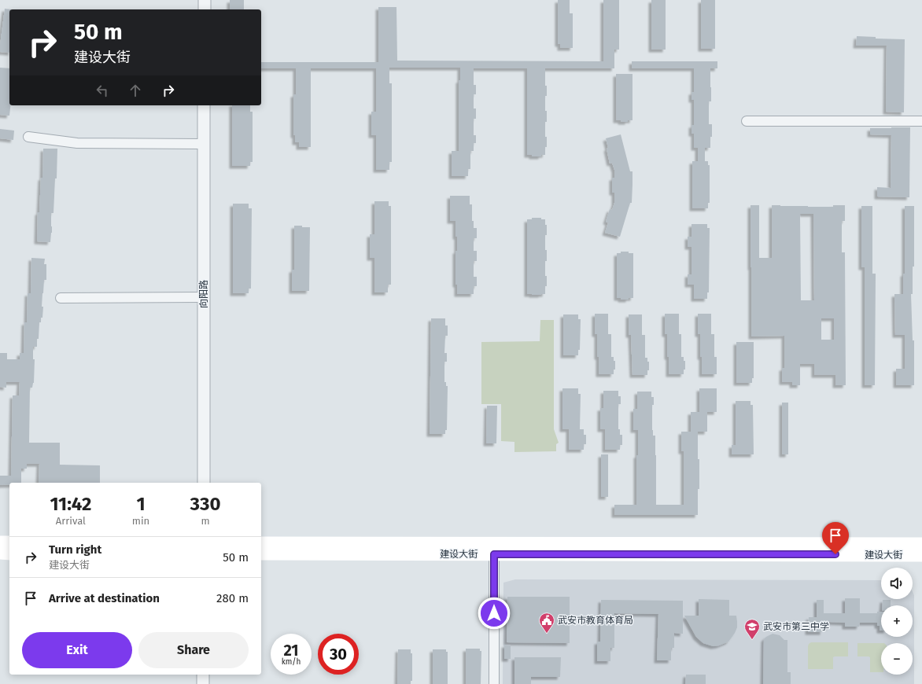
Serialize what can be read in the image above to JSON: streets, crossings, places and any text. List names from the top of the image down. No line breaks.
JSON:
{"streets":{"main road":["建设大街"],"street":["向阳路"]},"places":{"public building":["武安市教育体育局"],"school or university":["武安市第三中学"]},"page":{"turn":["50 m","建设大街"],"eta":["11:42","Arrival","1","min","330","m"],"list":[{"name":"Turn right","note":"建设大街","value":"50 m"},{"name":"Arrive at destination","value":"280 m"}],"map_buttons":["+","−"],"buttons":["Exit","Share"],"speed":"21 km/h","limit":"30"}}
